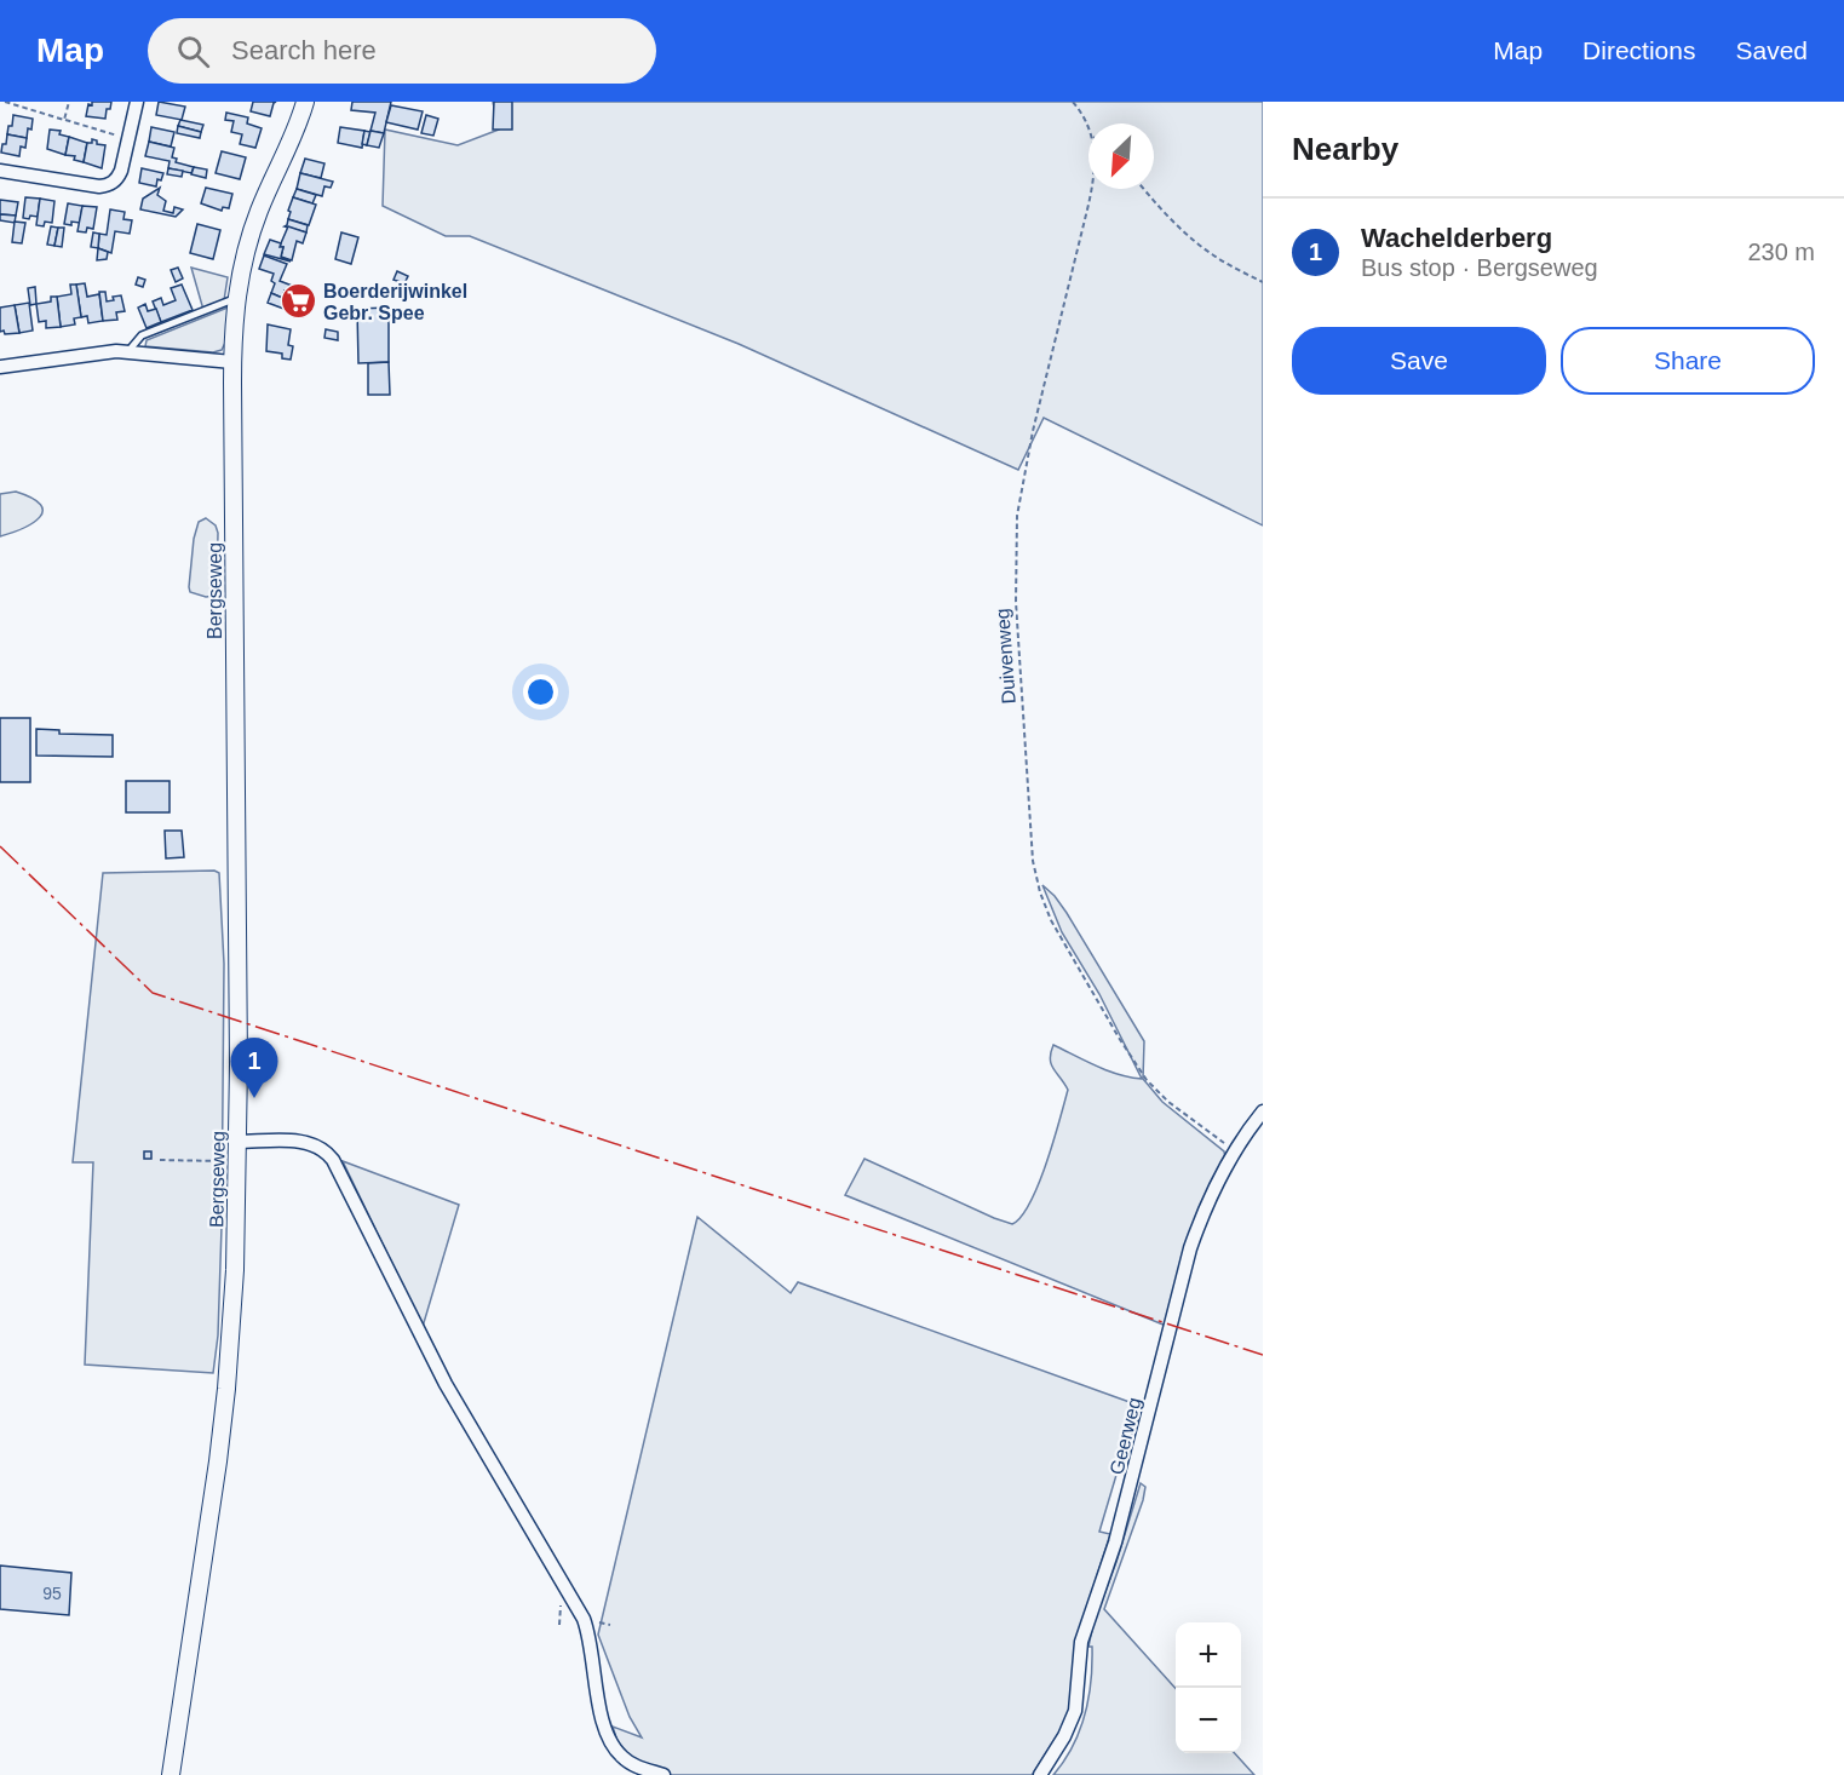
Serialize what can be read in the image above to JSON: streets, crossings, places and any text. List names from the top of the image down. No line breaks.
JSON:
{"streets":{"street":["Bergseweg","Geerweg"],"path":["Duivenweg"]},"crossings":[["Duivenweg","Geerweg"]],"places":{"supermarket":["Boerderijwinkel Gebr. Spee"]},"house_numbers":["95"],"north":"bottom left","page":{"header":"Map","search":"Search here","nav":["Map","Directions","Saved"],"heading":"Nearby","list":[{"mark":"1","name":"Wachelderberg","note":"Bus stop · Bergseweg","value":"230 m"}],"buttons":["Save","Share"],"pins":"1","map_buttons":["+","−"]}}
